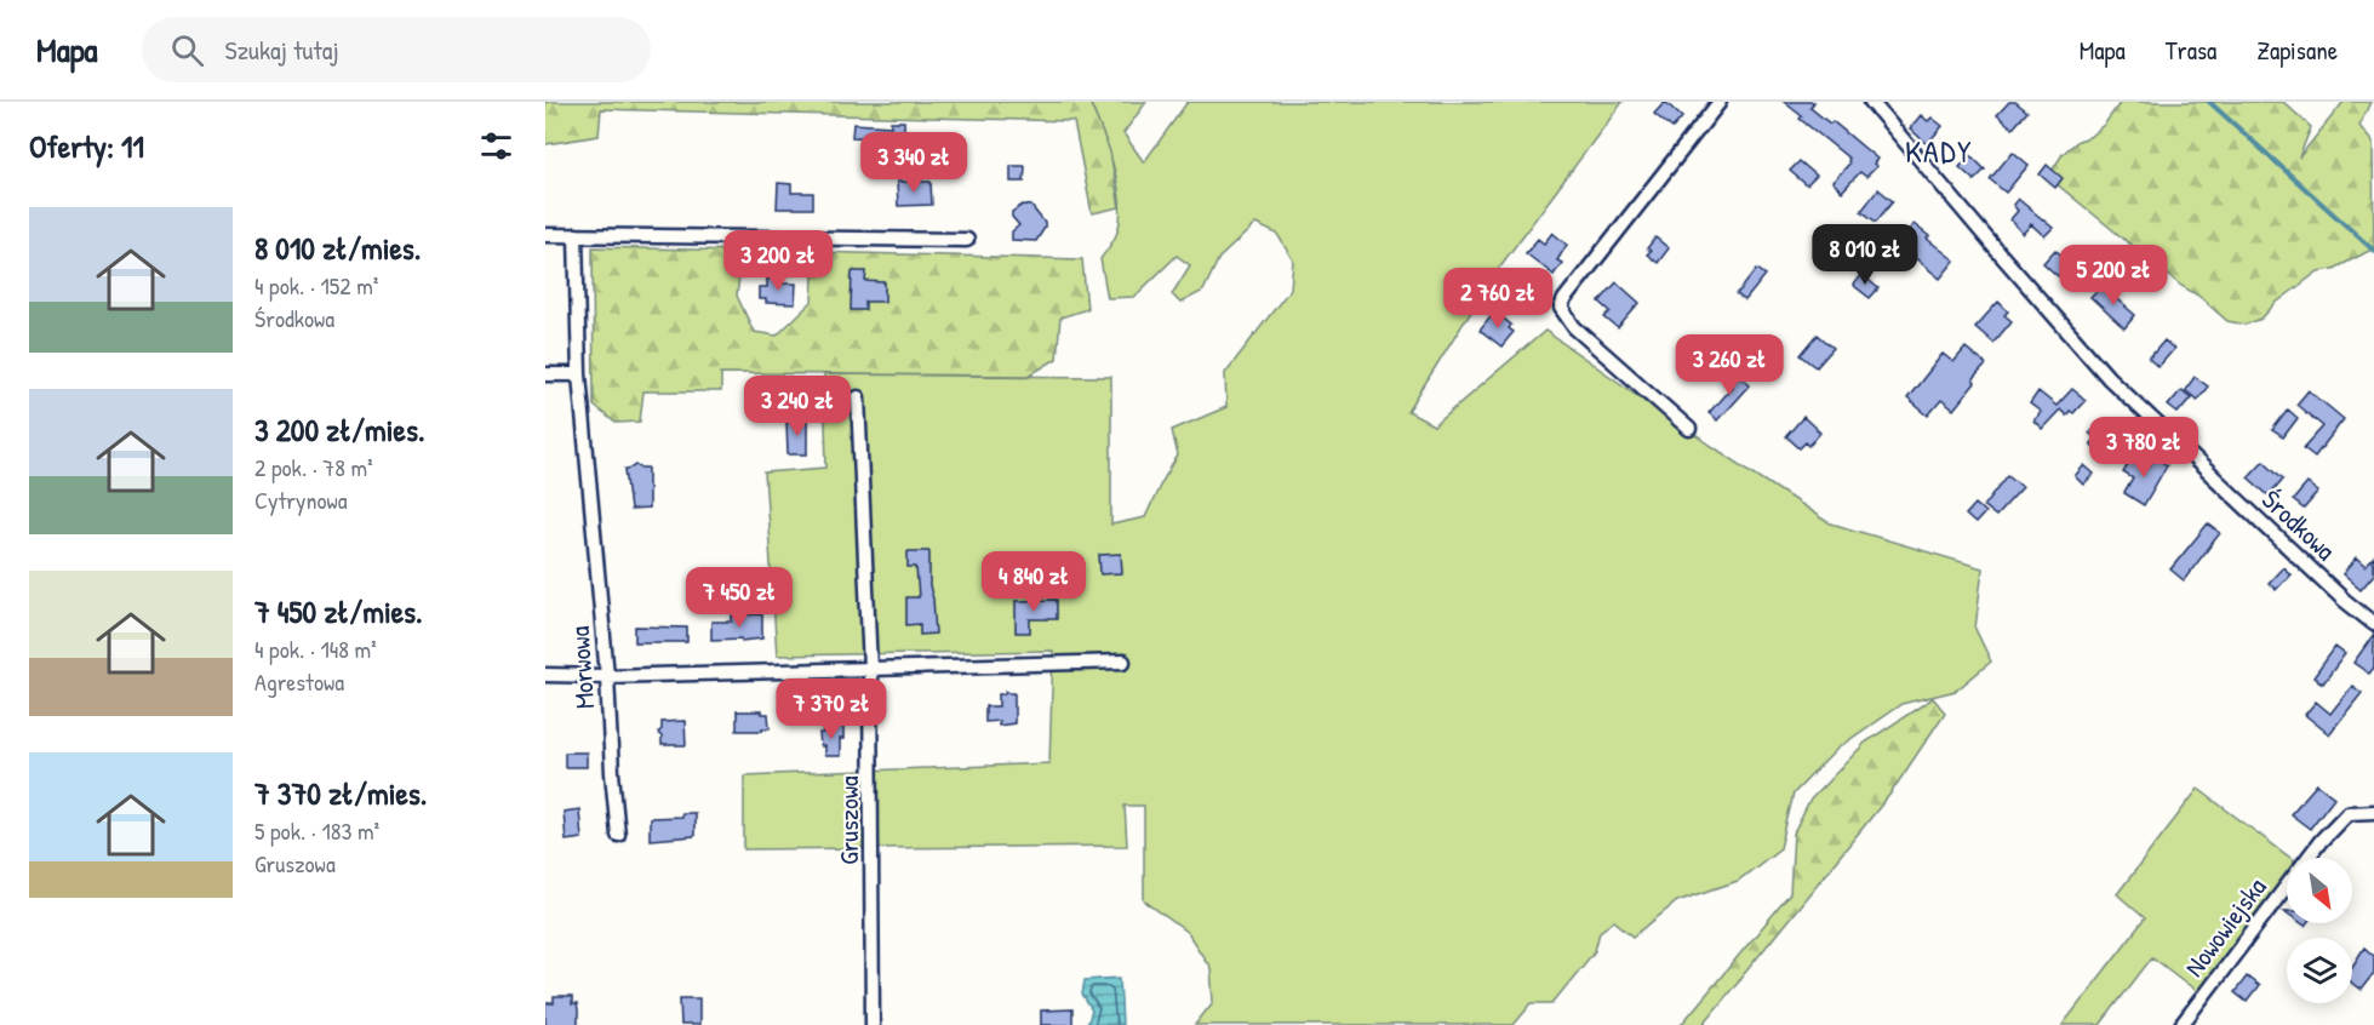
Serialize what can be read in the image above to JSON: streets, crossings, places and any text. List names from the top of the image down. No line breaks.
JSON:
{"streets":{"street":["Środkowa","Morwowa","Gruszowa","Nowowiejska"]},"districts":["KADY"],"north":"bottom right","page":{"header":"Mapa","search":"Szukaj tutaj","nav":["Mapa","Trasa","Zapisane"],"heading":"Oferty: 11","price":["3 340 zł","8 010 zł","3 200 zł","5 200 zł","2 760 zł","3 260 zł","3 240 zł","3 780 zł","4 840 zł","7 450 zł","7 370 zł"],"list":[{"name":"8 010 zł/mies.","note":"4 pok. · 152 m² · Środkowa"},{"name":"3 200 zł/mies.","note":"2 pok. · 78 m² · Cytrynowa"},{"name":"7 450 zł/mies.","note":"4 pok. · 148 m² · Agrestowa"},{"name":"7 370 zł/mies.","note":"5 pok. · 183 m² · Gruszowa"}]}}
